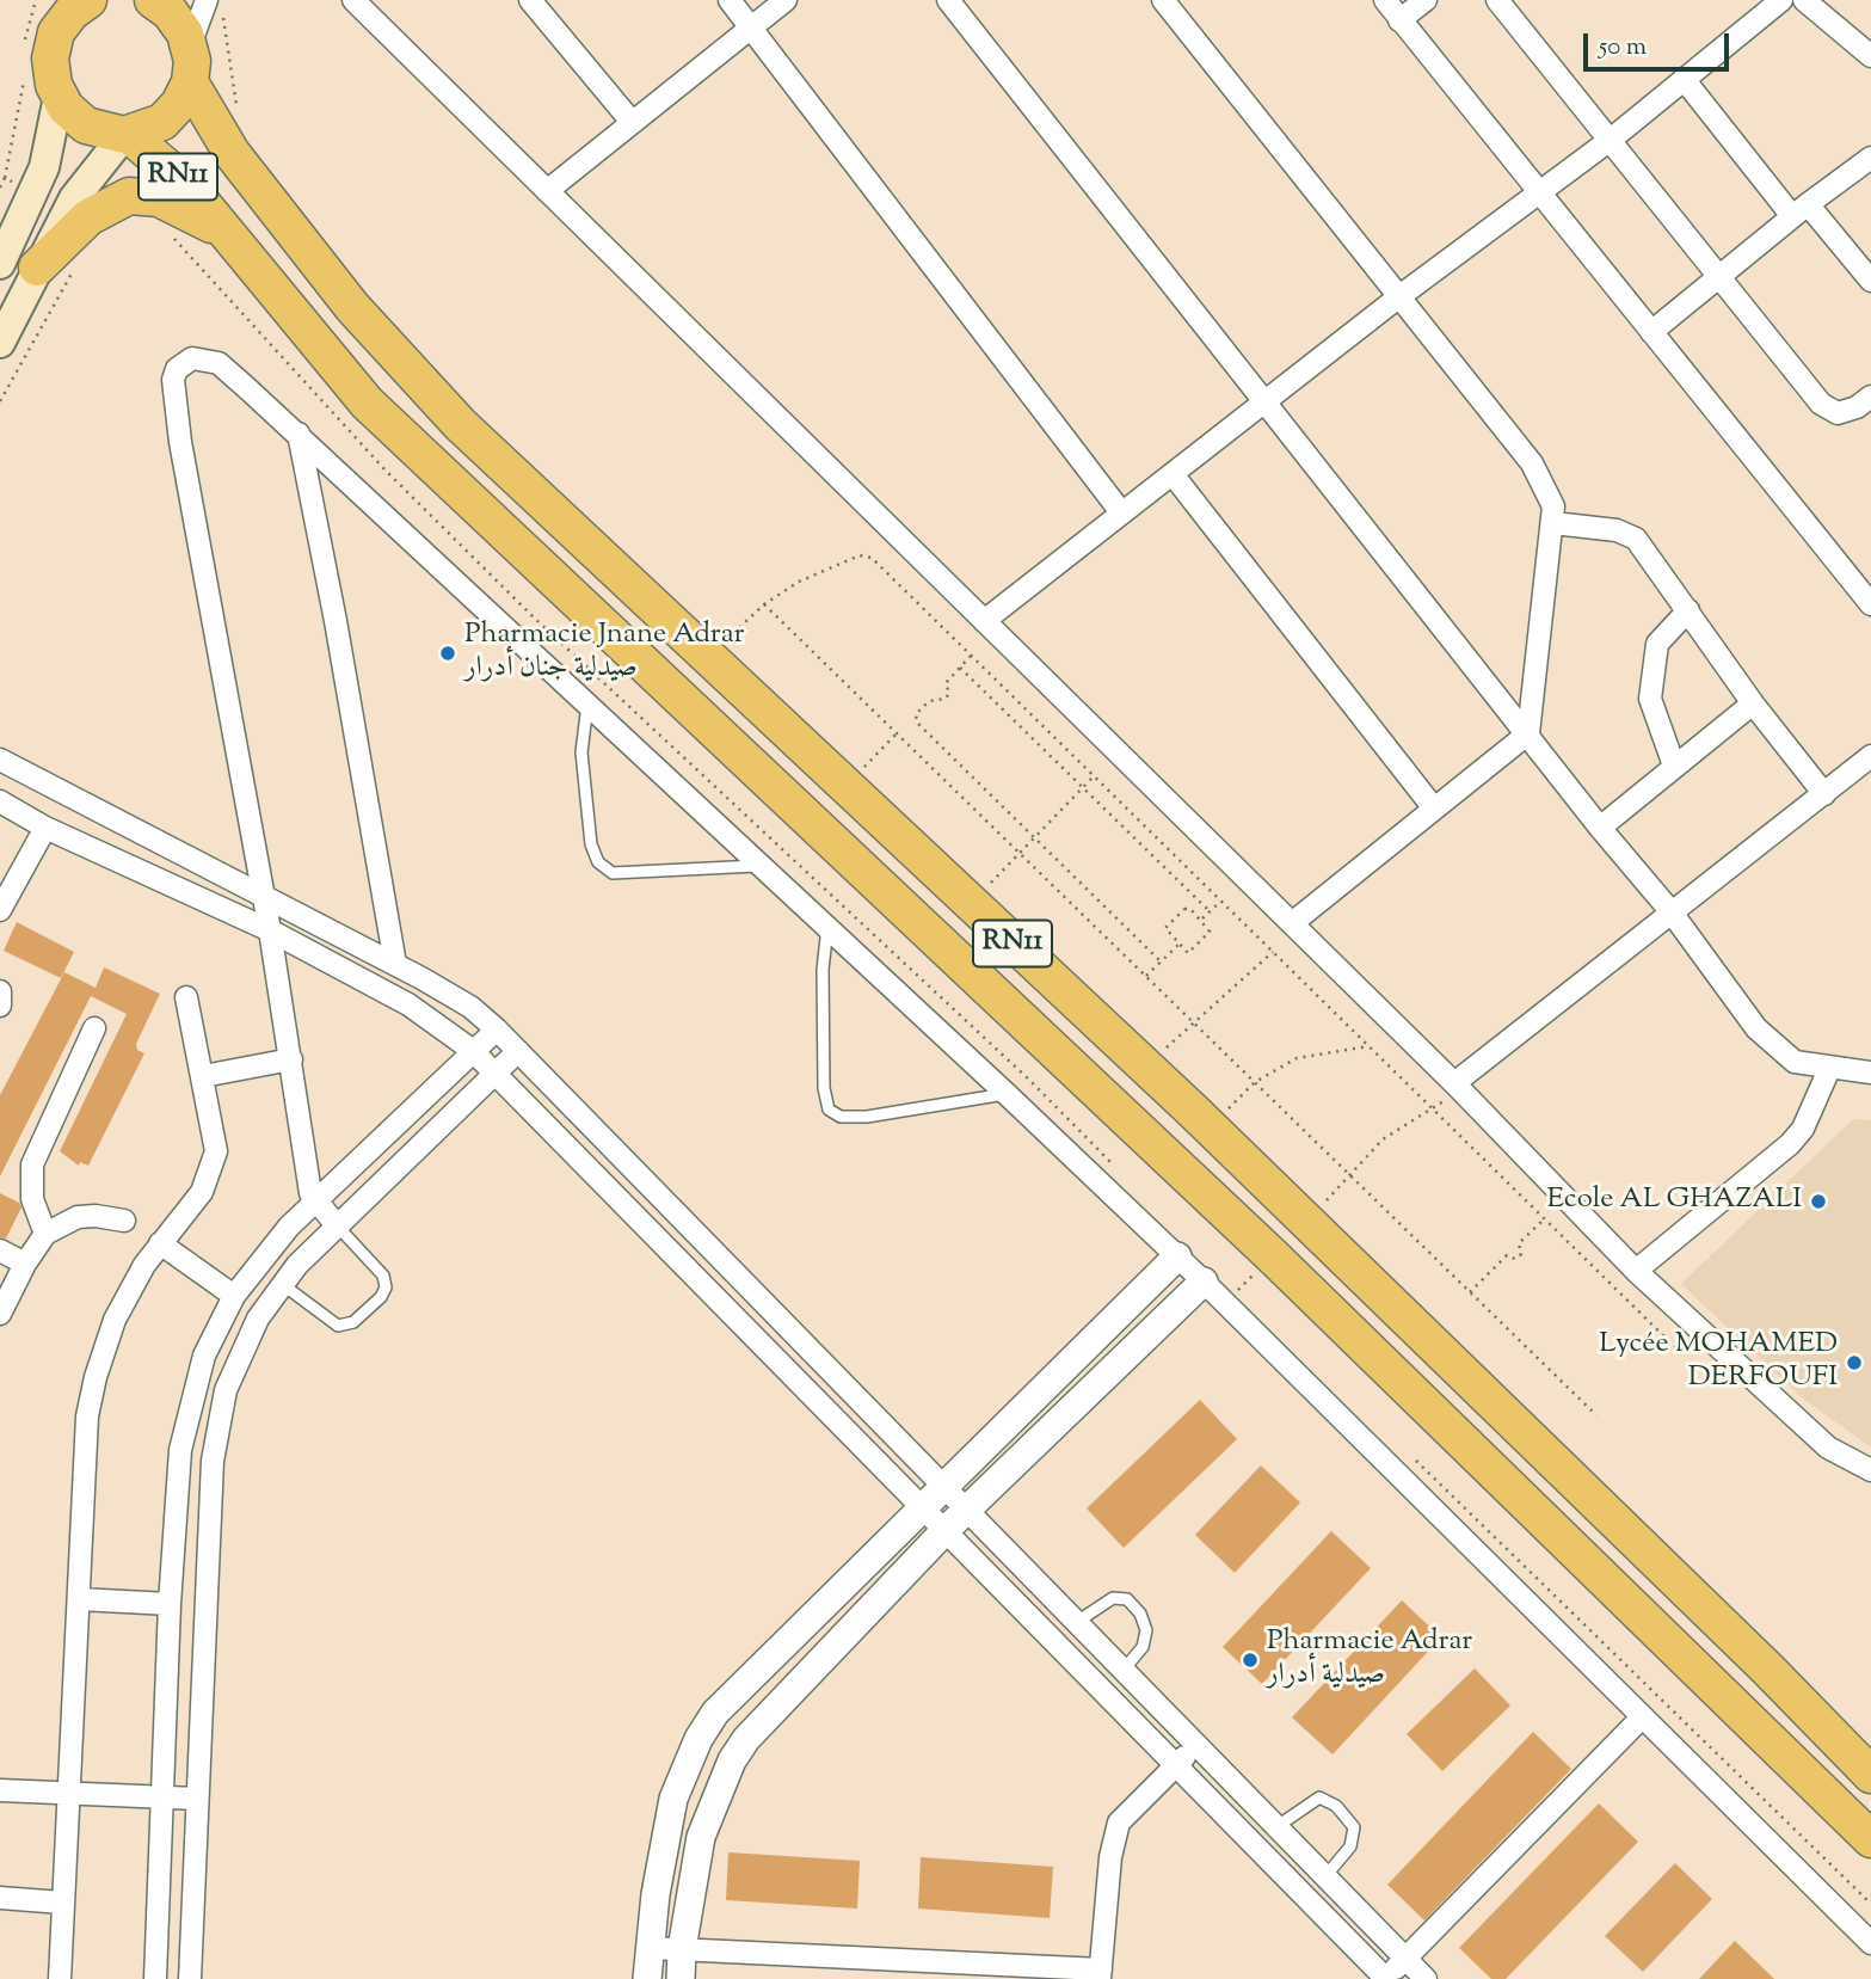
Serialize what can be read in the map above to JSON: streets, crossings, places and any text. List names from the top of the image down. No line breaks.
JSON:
{"streets":{"highway":["RN11"]},"places":["Pharmacie Jnane Adrar صيدلية جنان أدرار","Ecole AL GHAZALI","Lycée MOHAMED DERFOUFI","Pharmacie Adrar صيدلية أدرار"],"scale_bar":"50 m"}
